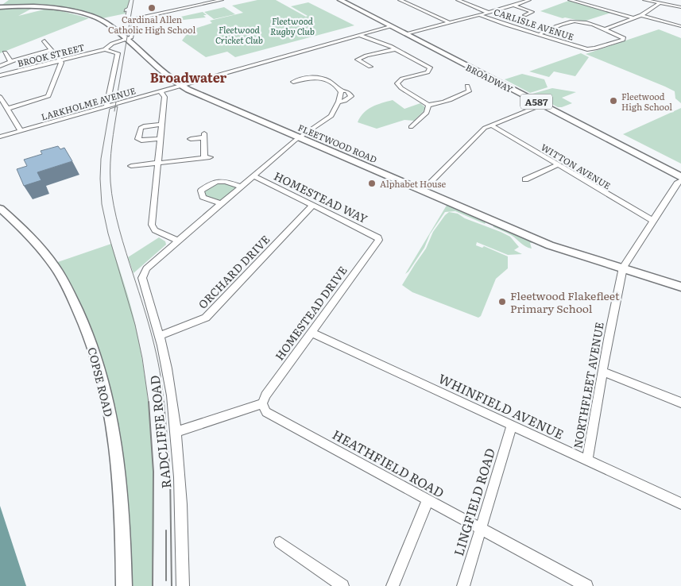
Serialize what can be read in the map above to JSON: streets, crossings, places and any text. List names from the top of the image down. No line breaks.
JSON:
{"streets":{"main road":["BROADWAY","A587"],"street":["CARLISLE AVENUE","BROOK STREET","LARKHOLME AVENUE","FLEETWOOD ROAD","WITTON AVENUE","HOMESTEAD WAY","ORCHARD DRIVE","HOMESTEAD DRIVE","COPSE ROAD","NORTHFLEET AVENUE","WHINFIELD AVENUE","RADCLIFFE ROAD","HEATHFIELD ROAD","LINGFIELD ROAD"]},"crossings":[["BROOK STREET","LARKHOLME AVENUE"],["BROOK STREET","FLEETWOOD ROAD"],["BROADWAY","LARKHOLME AVENUE"],["LARKHOLME AVENUE","FLEETWOOD ROAD"],["FLEETWOOD ROAD","NORTHFLEET AVENUE"],["HOMESTEAD WAY","ORCHARD DRIVE"],["HOMESTEAD WAY","HOMESTEAD DRIVE"],["ORCHARD DRIVE","RADCLIFFE ROAD"],["HOMESTEAD DRIVE","WHINFIELD AVENUE"],["HOMESTEAD DRIVE","HEATHFIELD ROAD"],["NORTHFLEET AVENUE","WHINFIELD AVENUE"],["WHINFIELD AVENUE","LINGFIELD ROAD"],["HEATHFIELD ROAD","LINGFIELD ROAD"]],"districts":["Broadwater"],"parks":["Fleetwood Rugby Club","Fleetwood Cricket Club"],"places":["Cardinal Allen Catholic High School","Fleetwood High School","Alphabet House","Fleetwood Flakefleet Primary School"]}
